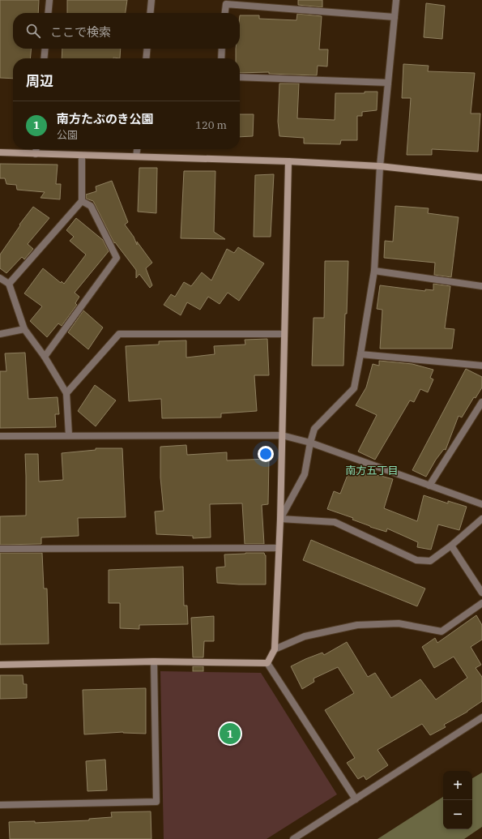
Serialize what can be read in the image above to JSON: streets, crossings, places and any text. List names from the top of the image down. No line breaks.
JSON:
{"districts":["南方五丁目"],"page":{"search":"ここで検索","heading":"周辺","list":[{"mark":"1","name":"南方たぶのき公園","note":"公園","value":"120 m"}],"pins":"1","map_buttons":["+","−"]}}
